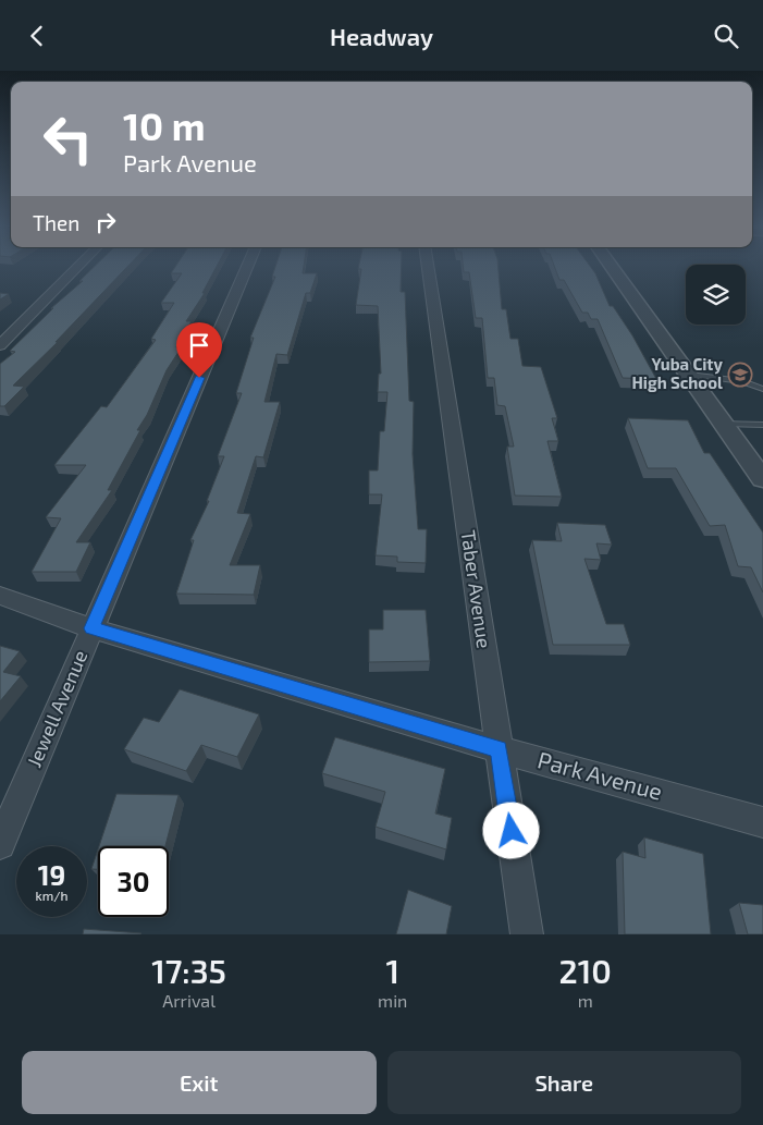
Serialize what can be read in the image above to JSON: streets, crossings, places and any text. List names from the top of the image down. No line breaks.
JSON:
{"streets":{"street":["Taber Avenue","Jewell Avenue","Park Avenue"]},"crossings":[["Taber Avenue","Park Avenue"],["Jewell Avenue","Park Avenue"]],"places":{"school or university":["Yuba City High School"]},"page":{"header":"Headway","turn":["10 m","Park Avenue"],"then":"Then","speed":"19 km/h","limit":"30","eta":["17:35","Arrival","1","min","210","m"],"buttons":["Exit","Share"]}}
